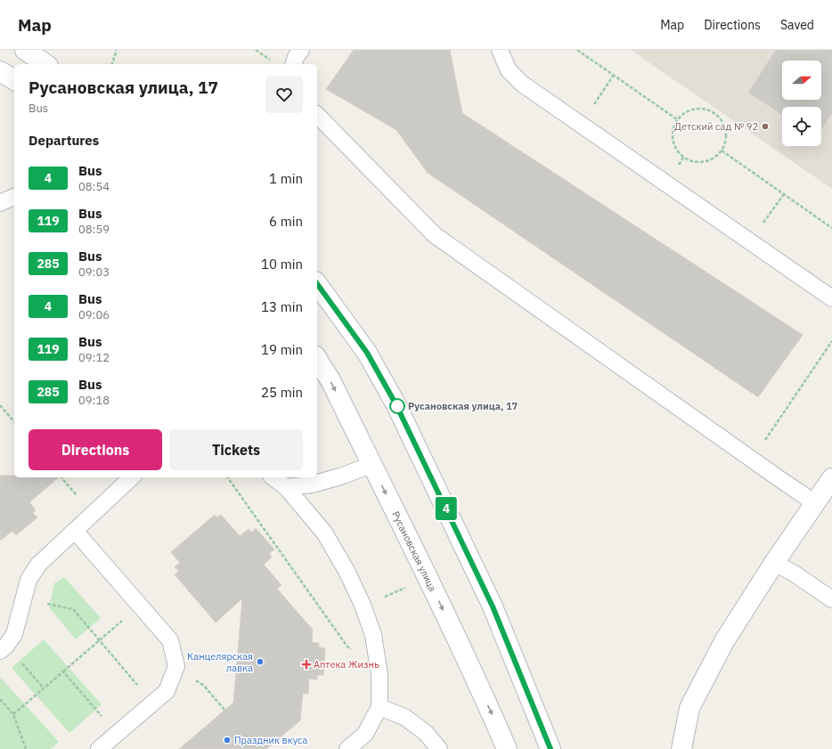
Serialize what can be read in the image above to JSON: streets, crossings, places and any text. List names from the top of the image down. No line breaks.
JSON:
{"streets":{"street":["Русановская улица"]},"places":{"other":["Детский сад № 92","Русановская улица, 17","Канцелярская лавка","Праздник вкуса"],"health":["Аптека Жизнь"]},"lines":["bus line 4"],"north":"right","page":{"header":"Map","nav":["Map","Directions","Saved"],"on_map":"4","heading":[["Русановская улица, 17","Bus"],"Departures"],"list":[{"mark":"4","name":"Bus","note":"08:54","value":"1 min"},{"mark":"119","name":"Bus","note":"08:59","value":"6 min"},{"mark":"285","name":"Bus","note":"09:03","value":"10 min"},{"mark":"4","name":"Bus","note":"09:06","value":"13 min"},{"mark":"119","name":"Bus","note":"09:12","value":"19 min"},{"mark":"285","name":"Bus","note":"09:18","value":"25 min"}],"buttons":["Directions","Tickets"]}}
